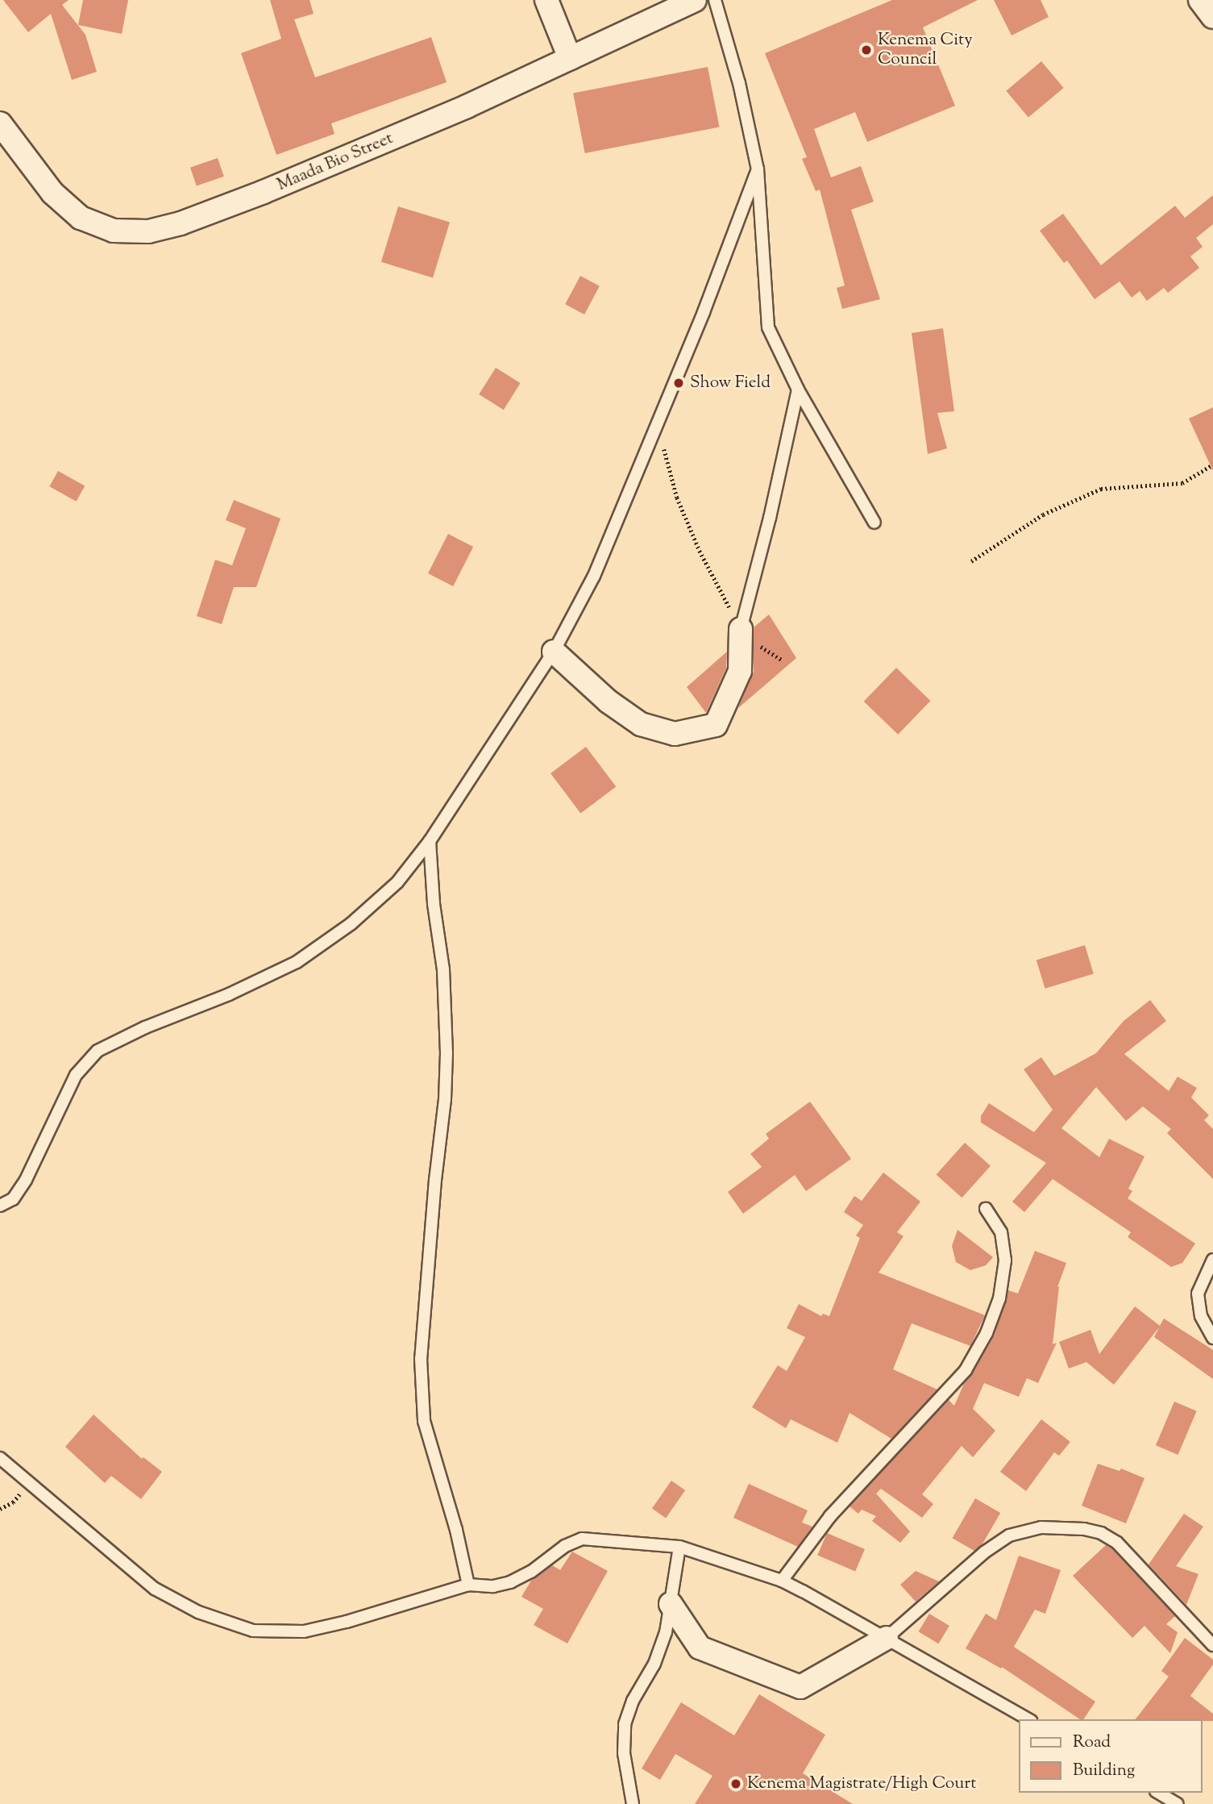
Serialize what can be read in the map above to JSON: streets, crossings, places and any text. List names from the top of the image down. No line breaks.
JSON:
{"streets":{"street":["Maada Bio Street"]},"places":["Kenema City Council","Show Field","Kenema Magistrate/High Court"],"legend":["Road","Building"]}
